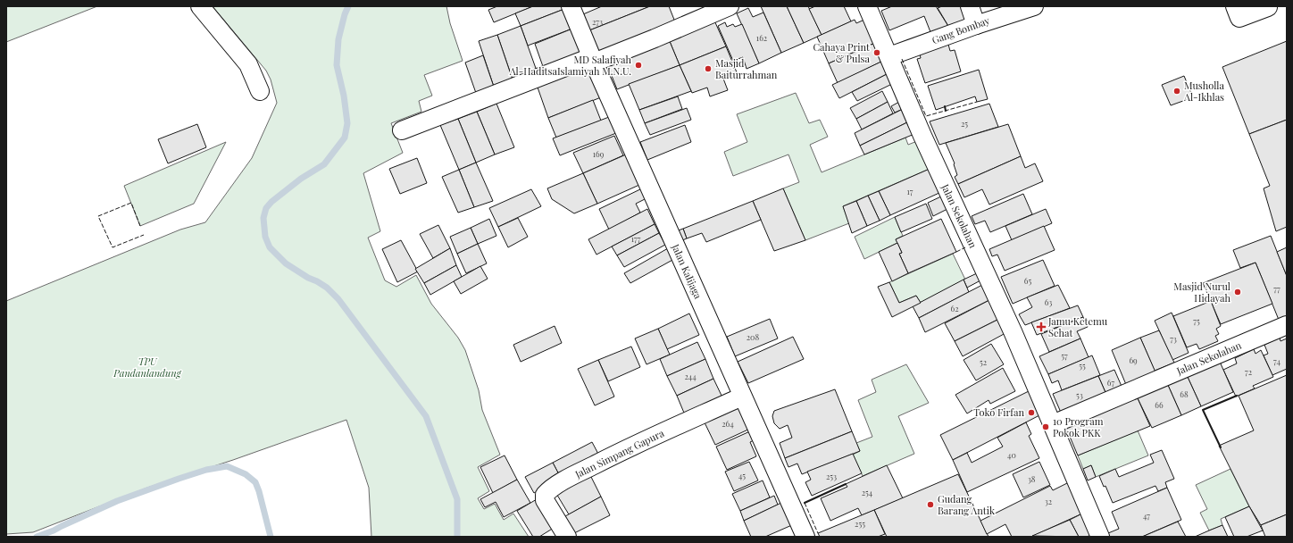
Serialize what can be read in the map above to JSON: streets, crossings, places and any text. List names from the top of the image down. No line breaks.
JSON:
{"streets":{"street":["Gang Bombay","Jalan Sekolahan","Jalan Kalijaga","Jalan Simpang Gapura"]},"crossings":[["Gang Bombay","Jalan Sekolahan"],["Jalan Kalijaga","Jalan Simpang Gapura"]],"parks":["TPU Pandanlandung"],"places":{"other":["Cahaya Print & Pulsa","MD Salafiyah Al-HaditsaIslamiyah M.N.U.","Masjid Baiturrahman","Musholla Al-Ikhlas","Masjid Nurul Hidayah","Toko Firfan","10 Program Pokok PKK","Gudang Barang Antik"],"health":["Jamu Ketemu Sehat"]},"house_numbers":["273","162","25","169","17","177","65","77","63","62","75","208","73","57","69","74","52","55","72","244","67","68","53","66","264","40","45","253","38","254","32","47","255"]}
